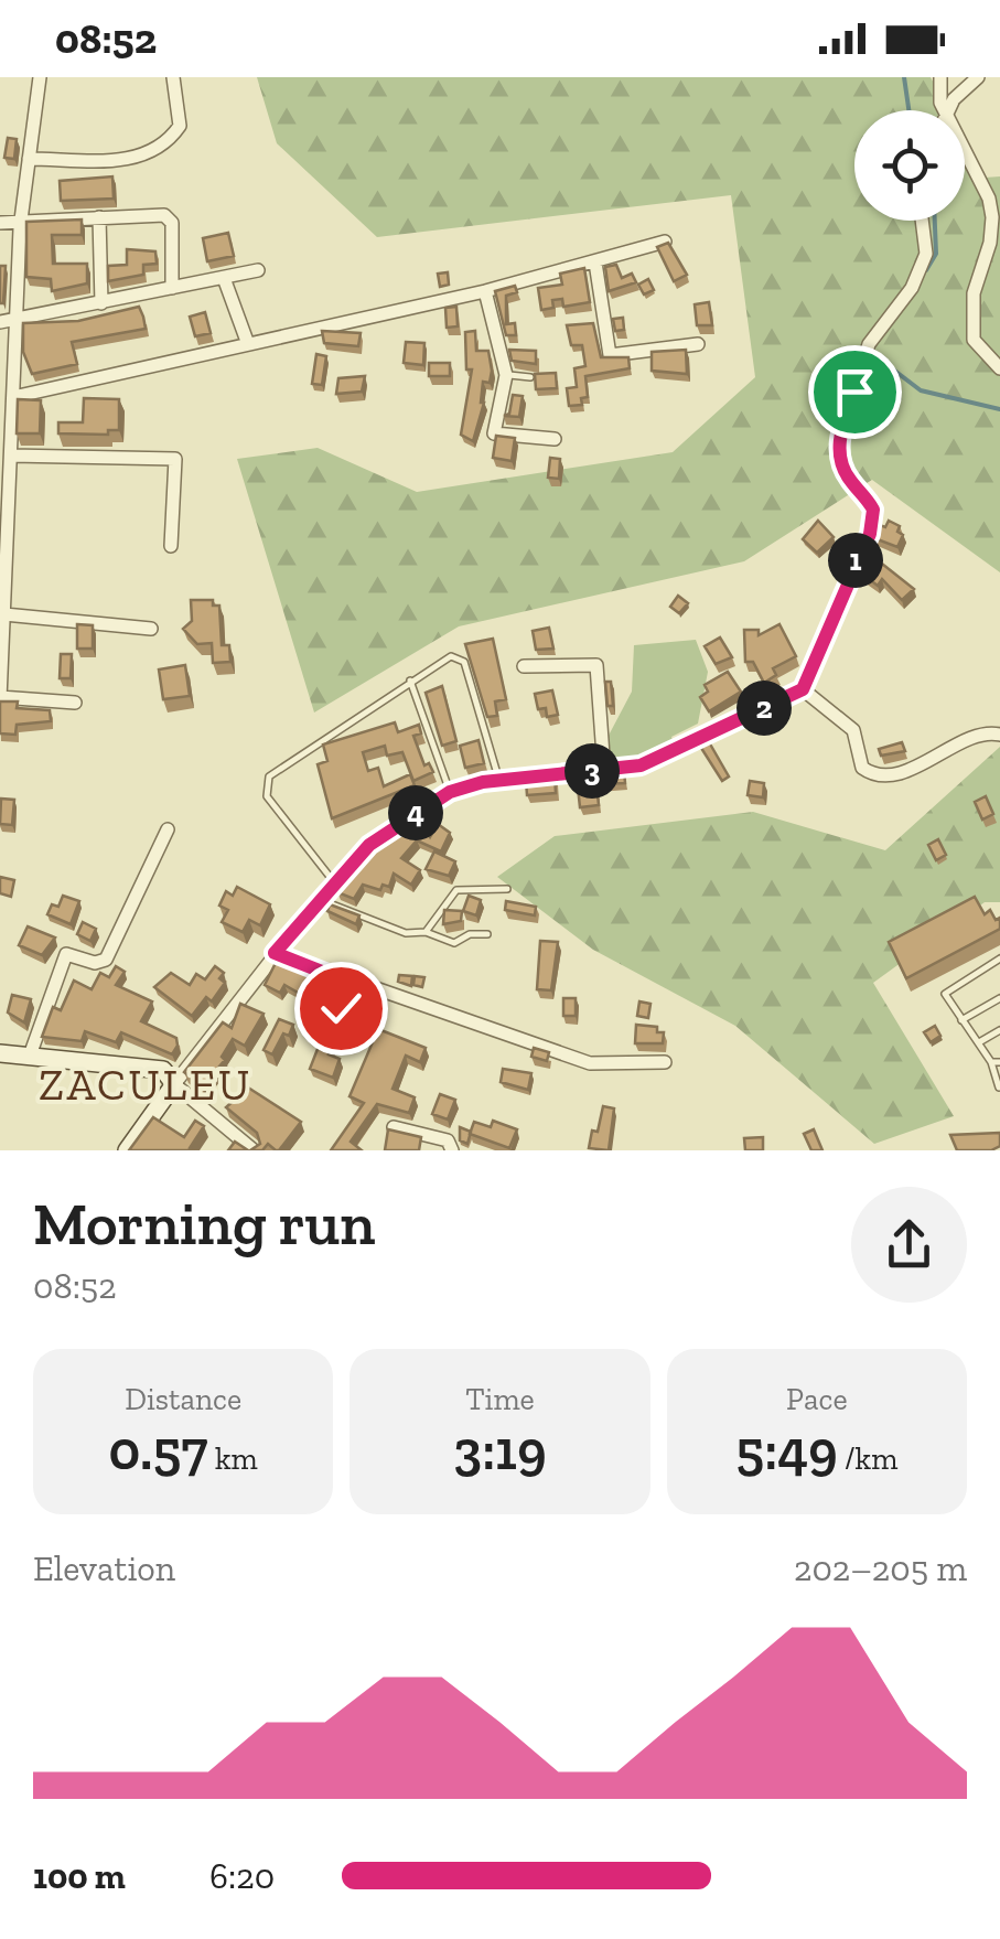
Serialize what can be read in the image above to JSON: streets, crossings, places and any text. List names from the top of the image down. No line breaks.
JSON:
{"districts":["ZACULEU"],"page":{"status":"08:52","pins":["1","2","3","4"],"heading":["Morning run","08:52"],"stats":[["Distance","0.57 km"],["Time","3:19"],["Pace","5:49 /km"]],"chart":["Elevation","202–205 m"],"list":[{"name":"100 m","note":"6:20"}]}}
